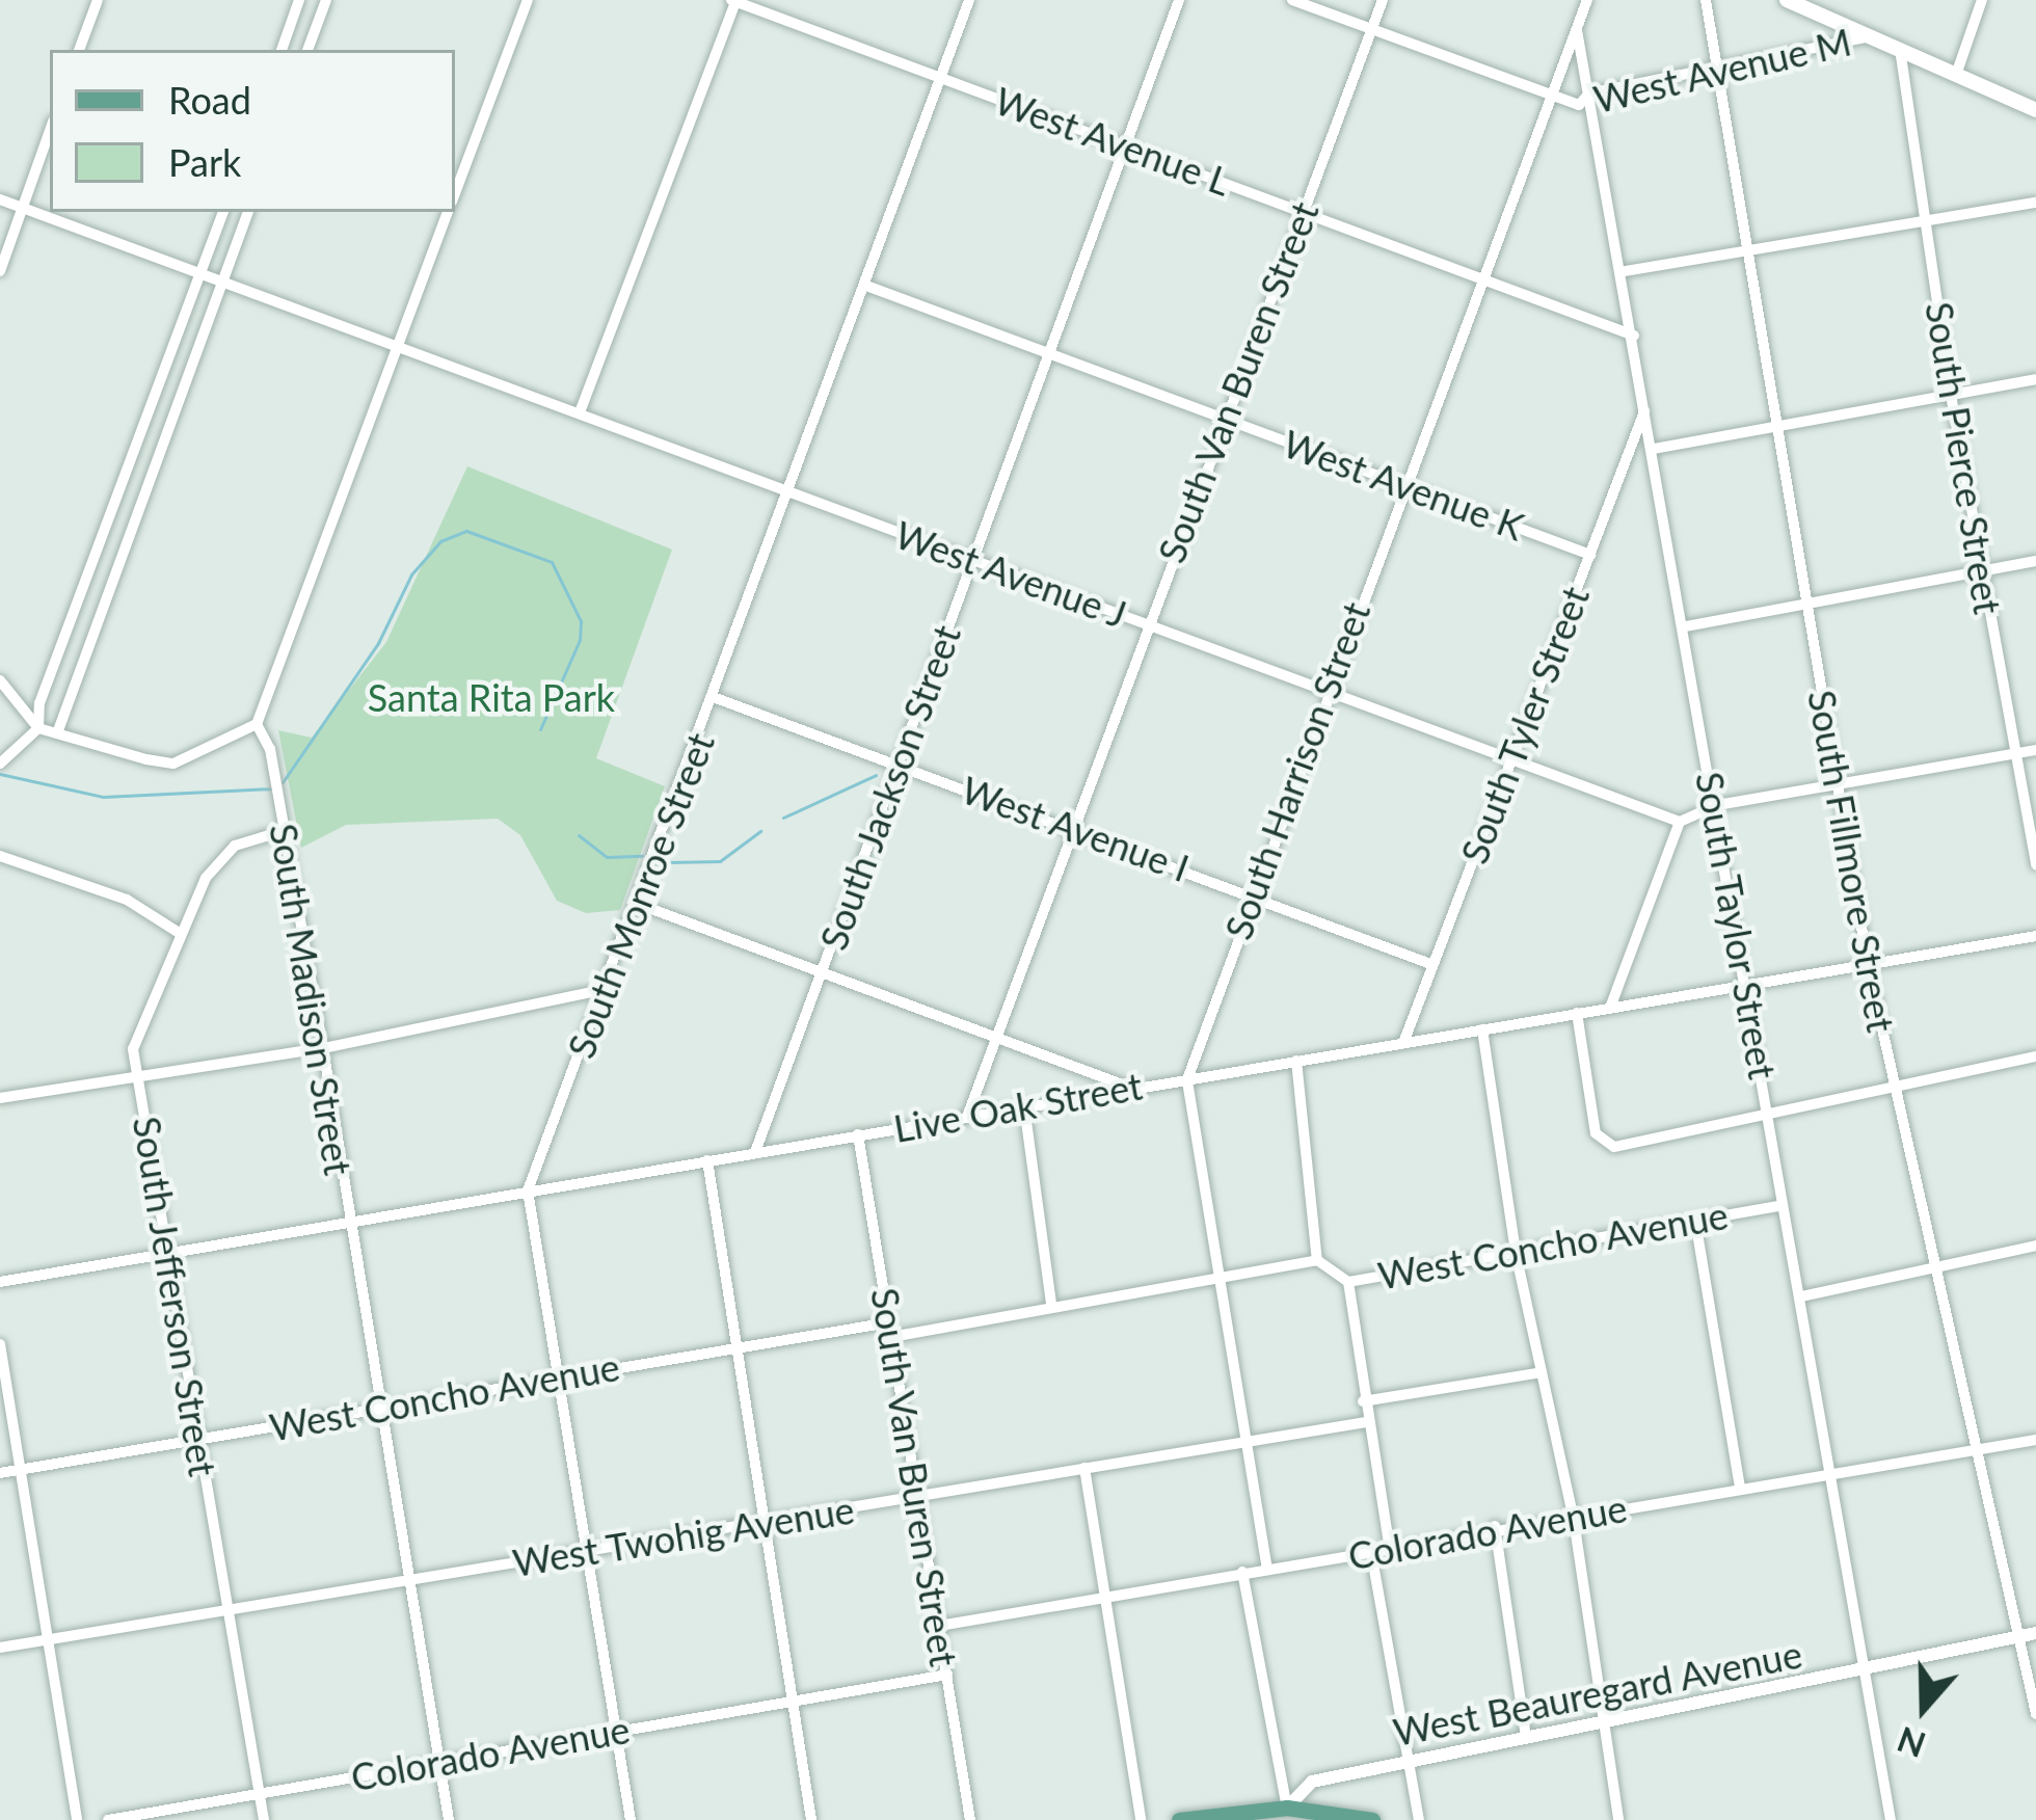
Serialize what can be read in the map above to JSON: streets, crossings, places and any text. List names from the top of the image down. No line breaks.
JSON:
{"streets":{"main road":["West Beauregard Avenue"],"street":["West Avenue M","West Avenue L","South Van Buren Street","South Pierce Street","West Avenue K","West Avenue J","South Tyler Street","South Harrison Street","South Jackson Street","West Avenue I","South Fillmore Street","South Monroe Street","South Taylor Street","South Madison Street","Live Oak Street","West Concho Avenue","South Jefferson Street","Colorado Avenue","West Twohig Avenue"]},"crossings":[["West Avenue M","South Van Buren Street"],["West Avenue M","South Harrison Street"],["West Avenue M","South Fillmore Street"],["West Avenue M","South Taylor Street"],["West Avenue L","South Van Buren Street"],["West Avenue L","South Harrison Street"],["West Avenue L","South Jackson Street"],["West Avenue L","South Monroe Street"],["West Avenue L","South Taylor Street"],["South Van Buren Street","West Avenue K"],["South Van Buren Street","West Avenue J"],["South Van Buren Street","West Avenue I"],["South Van Buren Street","Live Oak Street"],["South Van Buren Street","West Concho Avenue"],["South Van Buren Street","Colorado Avenue"],["South Van Buren Street","West Twohig Avenue"],["West Avenue K","South Tyler Street"],["West Avenue K","South Harrison Street"],["West Avenue K","South Jackson Street"],["West Avenue K","South Monroe Street"],["West Avenue J","South Tyler Street"],["West Avenue J","South Harrison Street"],["West Avenue J","South Jackson Street"],["West Avenue J","South Monroe Street"],["South Tyler Street","West Avenue I"],["South Tyler Street","South Taylor Street"],["South Tyler Street","Live Oak Street"],["South Harrison Street","West Avenue I"],["South Harrison Street","South Taylor Street"],["South Harrison Street","Live Oak Street"],["South Harrison Street","West Concho Avenue"],["South Harrison Street","Colorado Avenue"],["South Harrison Street","West Twohig Avenue"],["South Jackson Street","West Avenue I"],["South Jackson Street","Live Oak Street"],["West Avenue I","South Monroe Street"],["South Fillmore Street","Live Oak Street"],["South Fillmore Street","Colorado Avenue"],["South Fillmore Street","West Beauregard Avenue"],["South Monroe Street","Live Oak Street"],["South Monroe Street","West Concho Avenue"],["South Monroe Street","Colorado Avenue"],["South Monroe Street","West Twohig Avenue"],["South Taylor Street","Live Oak Street"],["South Taylor Street","West Concho Avenue"],["South Taylor Street","Colorado Avenue"],["South Taylor Street","West Beauregard Avenue"],["South Madison Street","Live Oak Street"],["South Madison Street","West Concho Avenue"],["South Madison Street","South Jefferson Street"],["South Madison Street","Colorado Avenue"],["South Madison Street","West Twohig Avenue"],["Live Oak Street","South Jefferson Street"],["West Concho Avenue","South Jefferson Street"],["South Jefferson Street","Colorado Avenue"],["South Jefferson Street","West Twohig Avenue"]],"parks":["Santa Rita Park"],"legend":["Road","Park"],"north":"bottom"}
